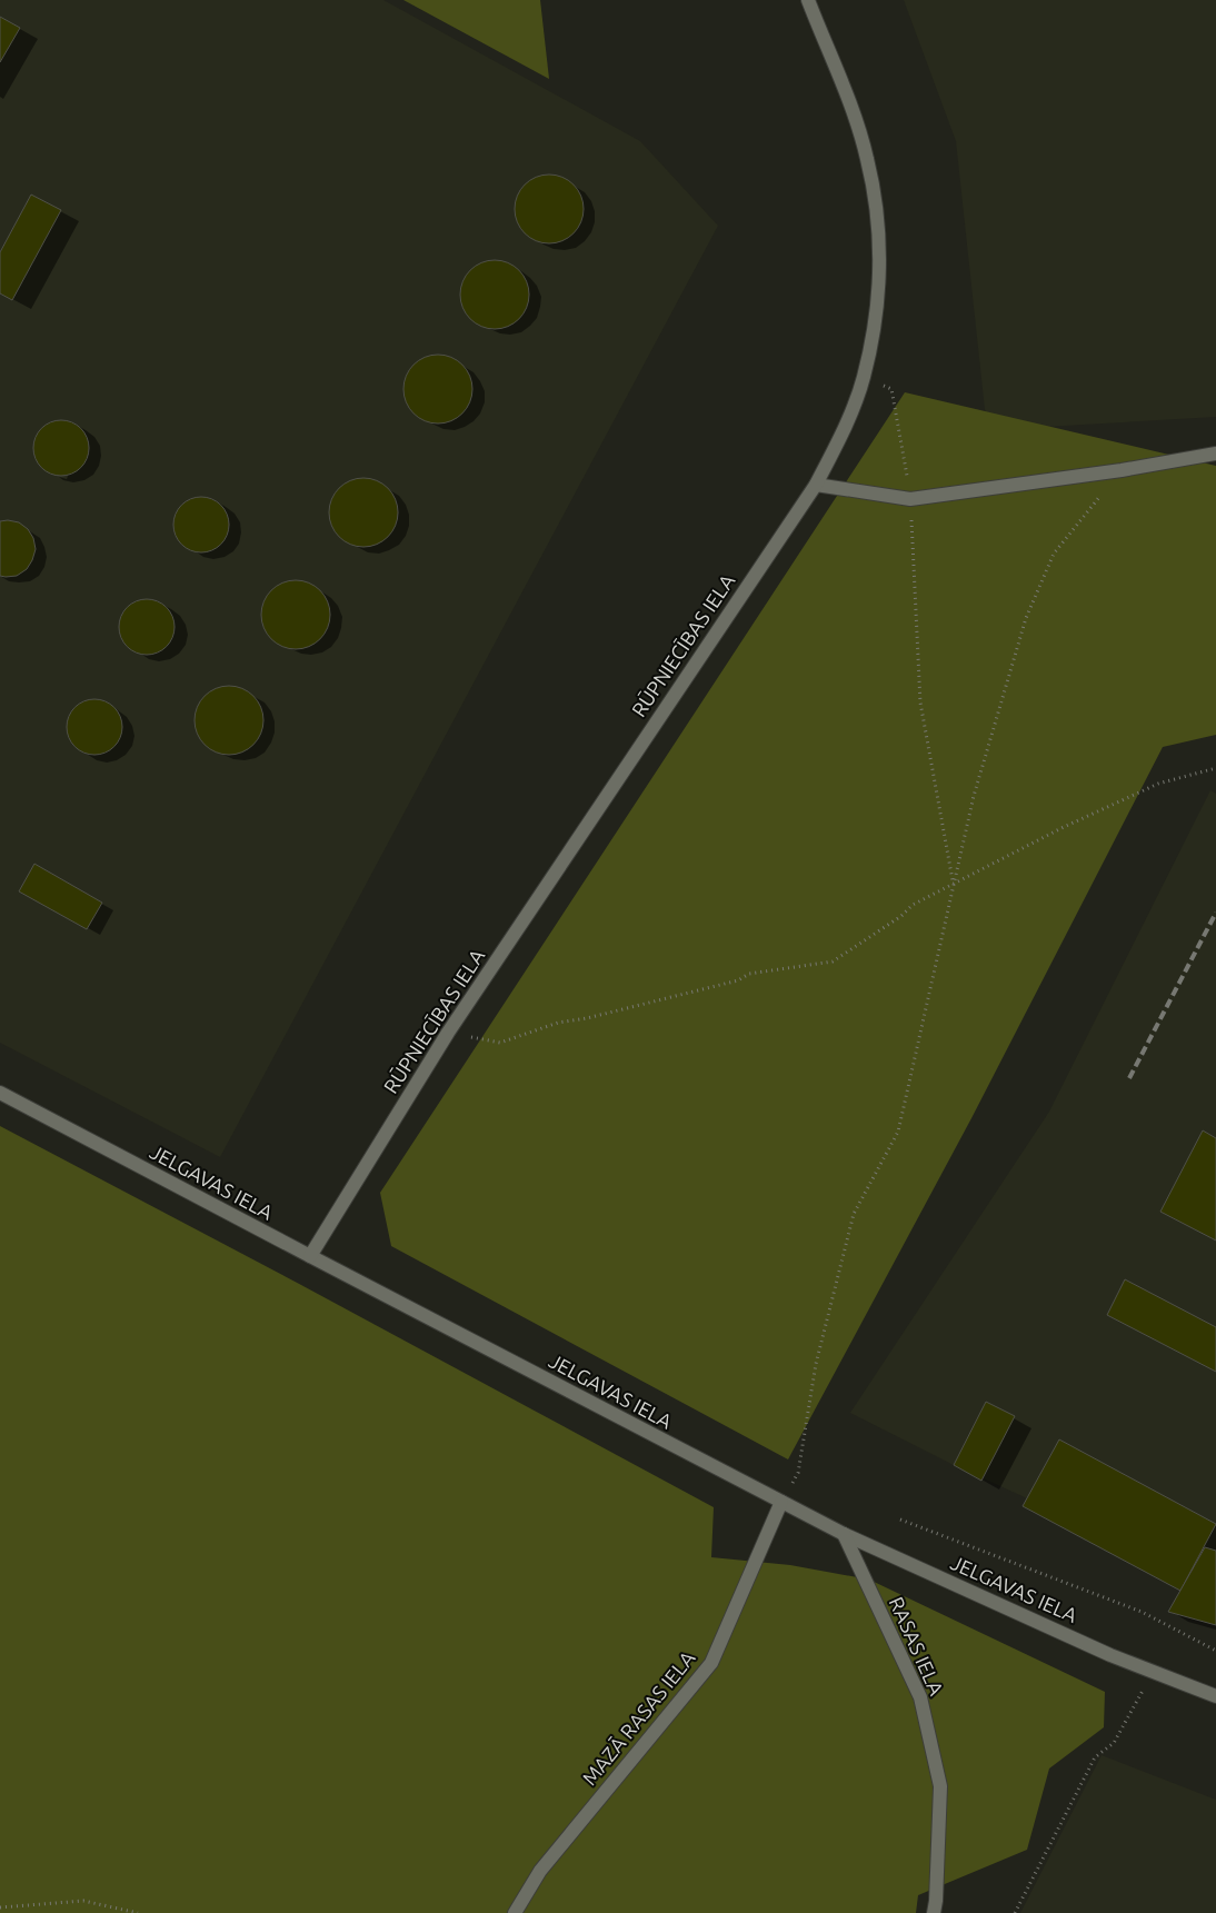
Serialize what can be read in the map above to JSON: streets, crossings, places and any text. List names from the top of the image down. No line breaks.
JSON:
{"streets":{"street":["RŪPNIECĪBAS IELA","JELGAVAS IELA","RASAS IELA","MAZĀ RASAS IELA"]},"crossings":[["RŪPNIECĪBAS IELA","JELGAVAS IELA"],["JELGAVAS IELA","RASAS IELA"],["JELGAVAS IELA","MAZĀ RASAS IELA"]]}
